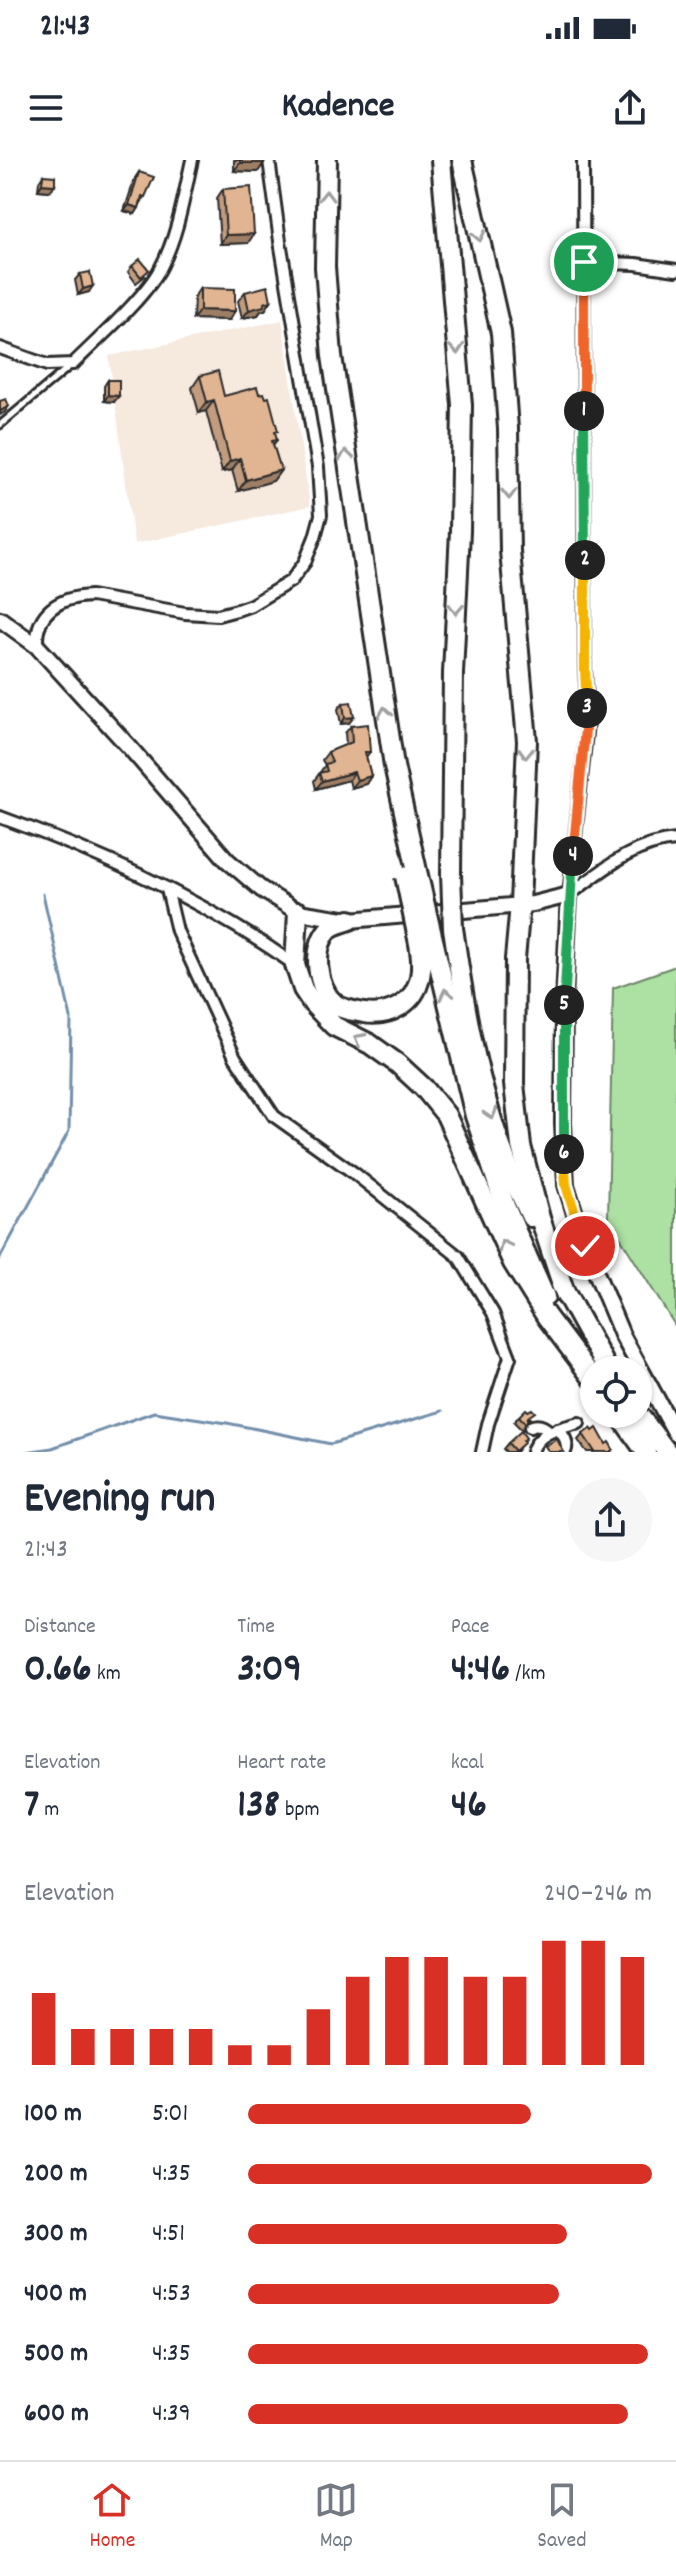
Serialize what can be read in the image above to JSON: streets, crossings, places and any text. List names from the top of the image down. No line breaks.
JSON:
{"page":{"status":"21:43","header":"Kadence","pins":["1","2","3","4","5","6"],"heading":["Evening run","21:43"],"stats":[["Distance","0.66 km"],["Time","3:09"],["Pace","4:46 /km"],["Elevation","7 m"],["Heart rate","138 bpm"],["kcal","46"]],"chart":["Elevation","240–246 m"],"list":[{"name":"100 m","note":"5:01"},{"name":"200 m","note":"4:35"},{"name":"300 m","note":"4:51"},{"name":"400 m","note":"4:53"},{"name":"500 m","note":"4:35"},{"name":"600 m","note":"4:39"}],"tabs":["Home","Map","Saved"]}}
